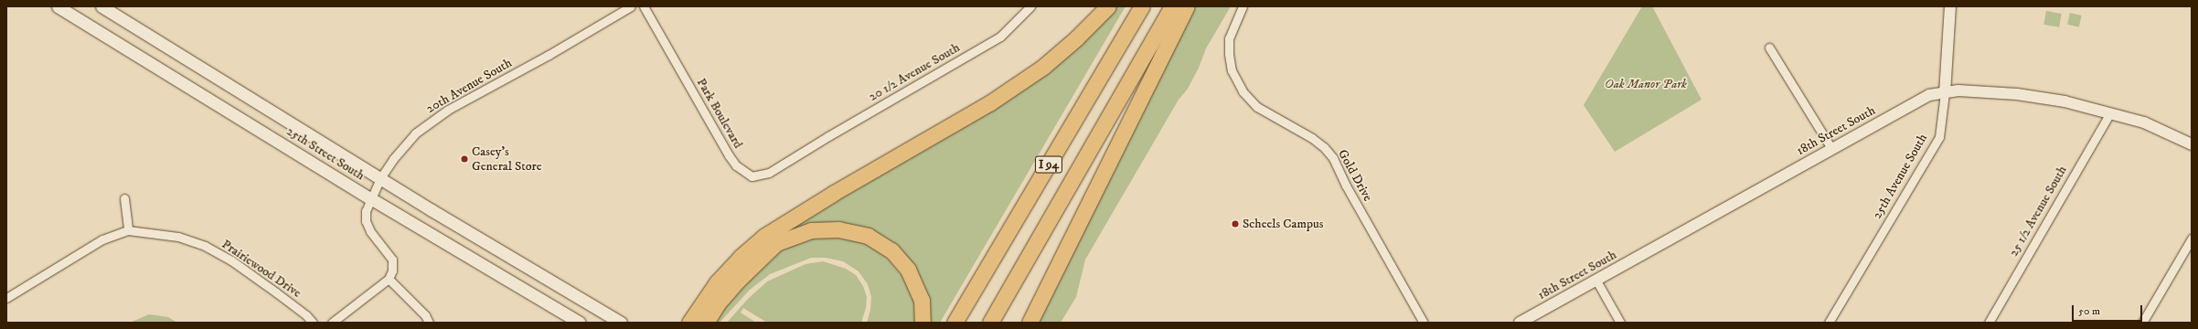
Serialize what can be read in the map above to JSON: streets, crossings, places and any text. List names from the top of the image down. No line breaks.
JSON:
{"streets":{"highway":["I 94"],"main road":["25th Street South"],"street":["20 1/2 Avenue South","20th Avenue South","Park Boulevard","18th Street South","Gold Drive","25th Avenue South","25 1/2 Avenue South","Prairiewood Drive"]},"crossings":[["20 1/2 Avenue South","Park Boulevard"],["20th Avenue South","25th Street South"],["18th Street South","25th Avenue South"],["18th Street South","25 1/2 Avenue South"]],"parks":["Oak Manor Park"],"places":["Casey's General Store","Scheels Campus"],"scale_bar":"50 m"}
